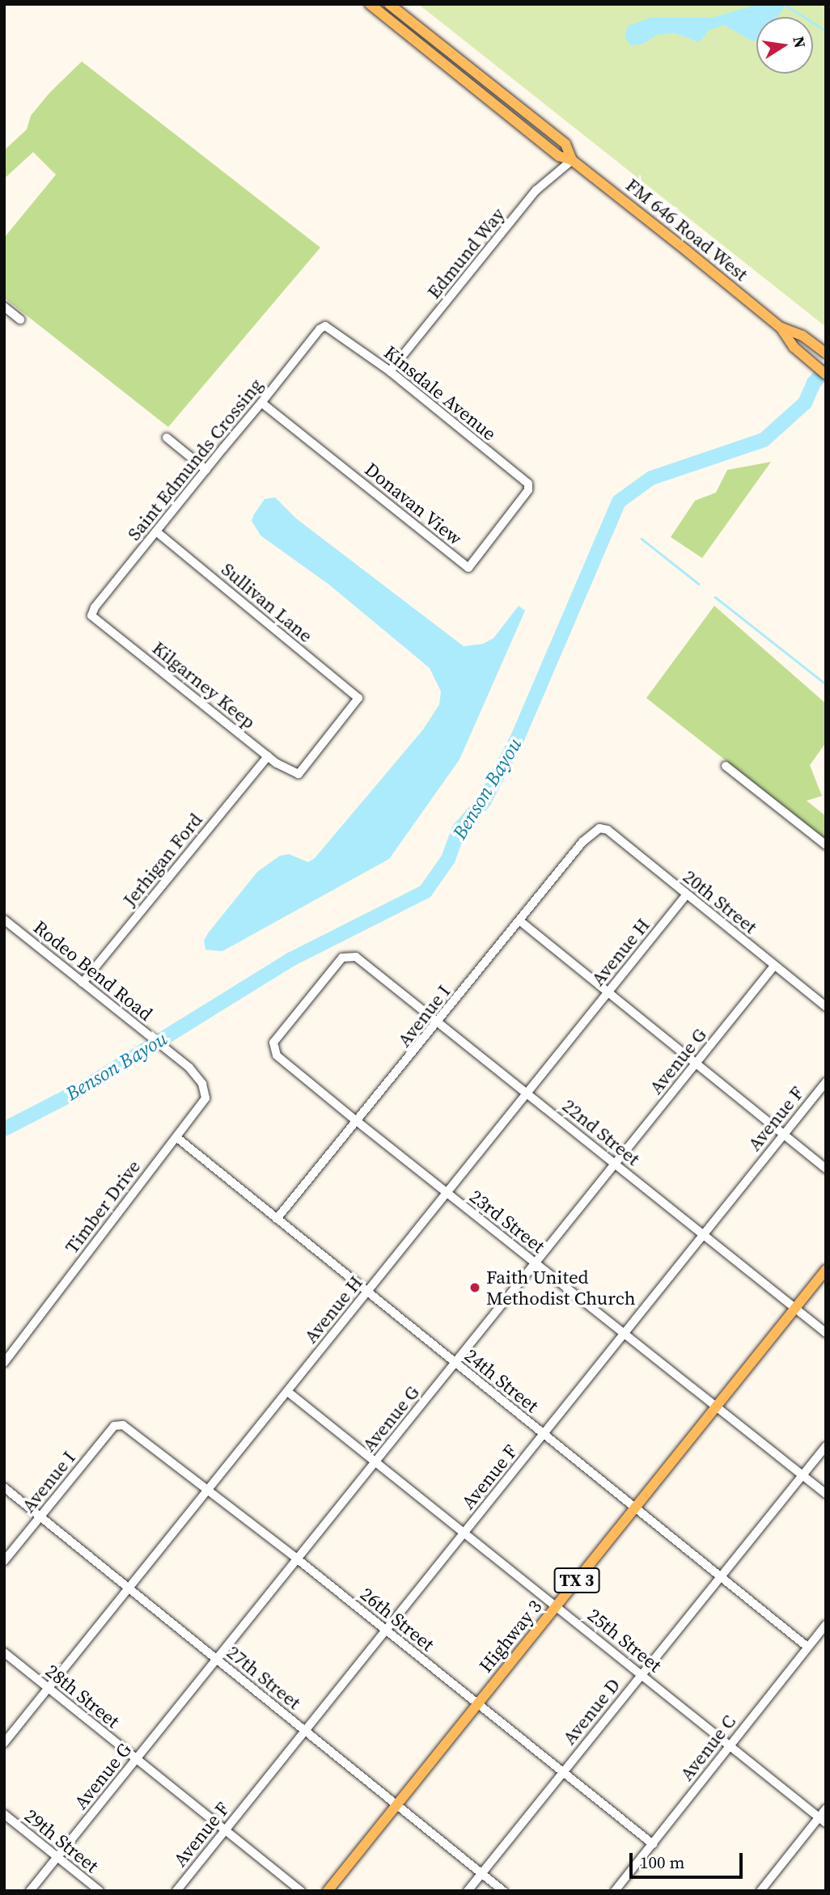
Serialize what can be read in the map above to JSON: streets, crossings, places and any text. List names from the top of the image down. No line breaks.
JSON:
{"streets":{"main road":["FM 646 Road West","TX 3","Highway 3"],"street":["Edmund Way","Kinsdale Avenue","Saint Edmunds Crossing","Donavan View","Sullivan Lane","Kilgarney Keep","Jerhigan Ford","20th Street","Avenue H","Rodeo Bend Road","Avenue I","Avenue G","Avenue F","22nd Street","Timber Drive","23rd Street","24th Street","26th Street","25th Street","27th Street","28th Street","Avenue D","Avenue C","29th Street"]},"crossings":[["FM 646 Road West","Edmund Way"],["Edmund Way","Kinsdale Avenue"],["Kinsdale Avenue","Saint Edmunds Crossing"],["Kinsdale Avenue","Donavan View"],["Saint Edmunds Crossing","Donavan View"],["Saint Edmunds Crossing","Sullivan Lane"],["Saint Edmunds Crossing","Kilgarney Keep"],["Sullivan Lane","Kilgarney Keep"],["Kilgarney Keep","Jerhigan Ford"],["Jerhigan Ford","Rodeo Bend Road"],["20th Street","Avenue H"],["20th Street","Avenue I"],["20th Street","Avenue G"],["Avenue H","22nd Street"],["Avenue H","23rd Street"],["Avenue H","24th Street"],["Avenue H","26th Street"],["Avenue H","25th Street"],["Avenue H","27th Street"],["Avenue H","28th Street"],["Rodeo Bend Road","Timber Drive"],["Avenue I","22nd Street"],["Avenue I","23rd Street"],["Avenue I","24th Street"],["Avenue I","26th Street"],["Avenue I","27th Street"],["Avenue G","22nd Street"],["Avenue G","23rd Street"],["Avenue G","24th Street"],["Avenue G","26th Street"],["Avenue G","25th Street"],["Avenue G","27th Street"],["Avenue G","28th Street"],["Avenue G","29th Street"],["Avenue F","22nd Street"],["Avenue F","23rd Street"],["Avenue F","24th Street"],["Avenue F","26th Street"],["Avenue F","25th Street"],["Avenue F","27th Street"],["Avenue F","28th Street"],["22nd Street","23rd Street"],["22nd Street","Highway 3"],["Timber Drive","24th Street"],["23rd Street","Highway 3"],["23rd Street","Avenue D"],["24th Street","Highway 3"],["24th Street","Avenue D"],["24th Street","Avenue C"],["26th Street","Highway 3"],["26th Street","Avenue D"],["26th Street","Avenue C"],["Highway 3","25th Street"],["Highway 3","27th Street"],["25th Street","Avenue D"],["25th Street","Avenue C"],["27th Street","Avenue D"]],"water":["Benson Bayou"],"places":["Faith United Methodist Church"],"scale_bar":"100 m","north":"right"}
